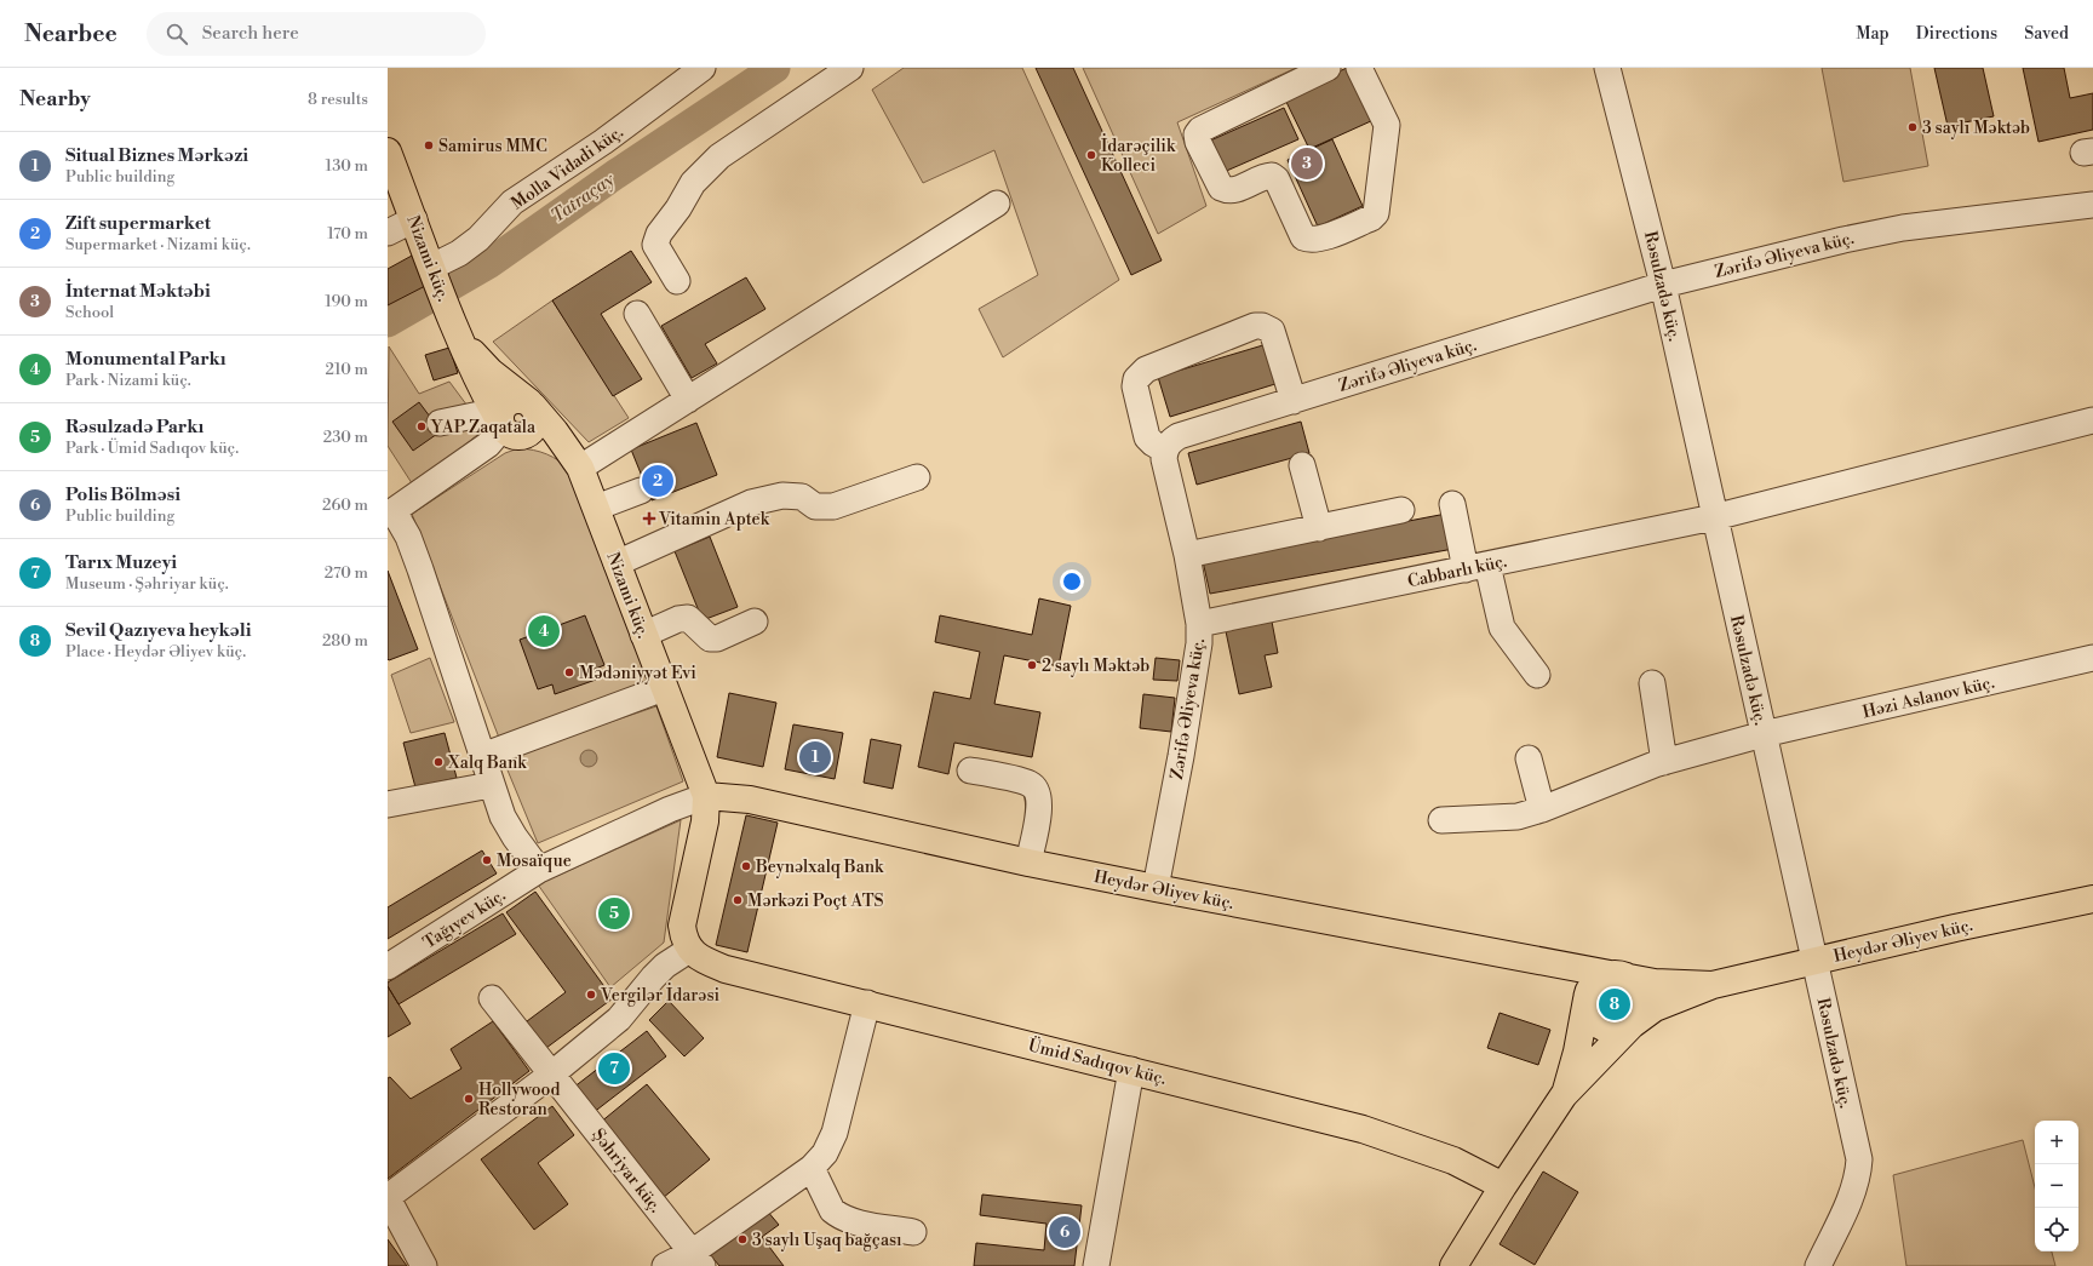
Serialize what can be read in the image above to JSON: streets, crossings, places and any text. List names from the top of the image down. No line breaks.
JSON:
{"streets":{"main road":["Nizami küç.","Heydər Əliyev küç.","Ümid Sadıqov küç."],"street":["Molla Vidadi küç.","Zərifə Əliyeva küç.","Rəsulzadə küç.","Cabbarlı küç.","Həzi Aslanov küç.","Tağıyev küç.","Şəhriyar küç."]},"crossings":[["Molla Vidadi küç.","Nizami küç."],["Zərifə Əliyeva küç.","Rəsulzadə küç."],["Zərifə Əliyeva küç.","Cabbarlı küç."],["Zərifə Əliyeva küç.","Heydər Əliyev küç."],["Nizami küç.","Heydər Əliyev küç."],["Nizami küç.","Tağıyev küç."],["Rəsulzadə küç.","Cabbarlı küç."],["Rəsulzadə küç.","Həzi Aslanov küç."],["Rəsulzadə küç.","Heydər Əliyev küç."],["Heydər Əliyev küç.","Tağıyev küç."]],"water":["Tatraçay"],"places":{"other":["3 saylı Məktəb","Samirus MMC","İdarəçilik Kolleci","YAP Zaqatala","2 saylı Məktəb","Mədəniyyət Evi","Xalq Bank","Mosaïque","Beynəlxalq Bank","Mərkəzi Poçt ATS","Vergilər İdarəsi","Hollywood Restoran","3 saylı Uşaq bağçası"],"health":["Vitamin Aptek"]},"page":{"header":"Nearbee","search":"Search here","nav":["Map","Directions","Saved"],"heading":["Nearby","8 results"],"list":[{"mark":"1","name":"Situal Biznes Mərkəzi","note":"Public building","value":"130 m"},{"mark":"2","name":"Zift supermarket","note":"Supermarket · Nizami küç.","value":"170 m"},{"mark":"3","name":"İnternat Məktəbi","note":"School","value":"190 m"},{"mark":"4","name":"Monumental Parkı","note":"Park · Nizami küç.","value":"210 m"},{"mark":"5","name":"Rəsulzadə Parkı","note":"Park · Ümid Sadıqov küç.","value":"230 m"},{"mark":"6","name":"Polis Bölməsi","note":"Public building","value":"260 m"},{"mark":"7","name":"Tarıx Muzeyi","note":"Museum · Şəhriyar küç.","value":"270 m"},{"mark":"8","name":"Sevil Qazıyeva heykəli","note":"Place · Heydər Əliyev küç.","value":"280 m"}],"pins":["3","2","4","1","5","8","7","6"],"map_buttons":["+","−"]}}
